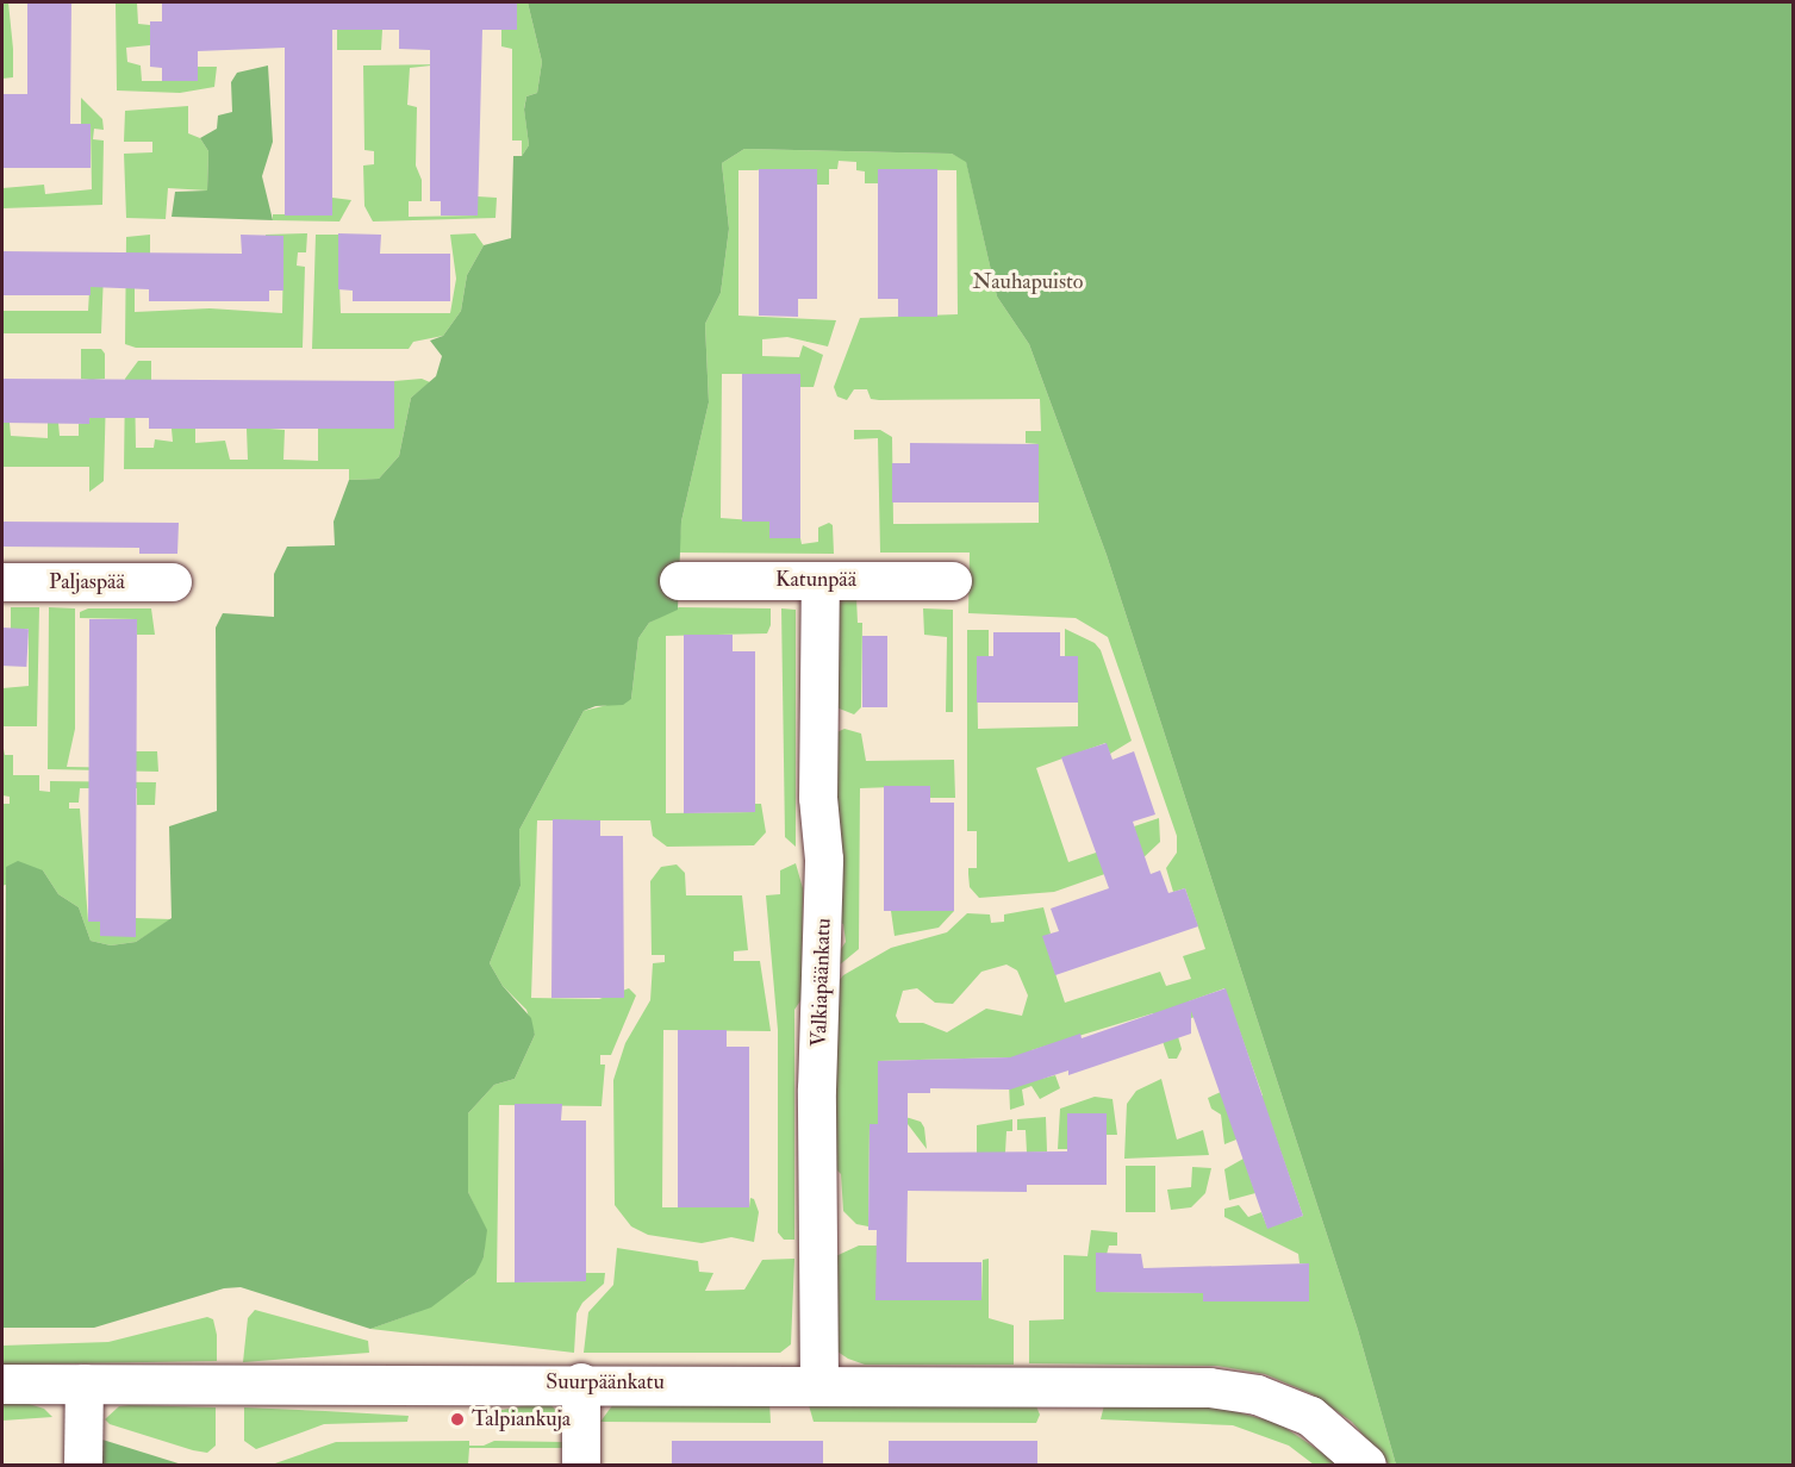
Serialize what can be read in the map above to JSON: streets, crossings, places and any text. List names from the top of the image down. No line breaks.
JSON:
{"streets":{"street":["Katunpää","Paljaspää","Valkiapäänkatu","Suurpäänkatu"]},"crossings":[["Katunpää","Valkiapäänkatu"],["Valkiapäänkatu","Suurpäänkatu"]],"parks":["Nauhapuisto"],"places":["Talpiankuja"]}
